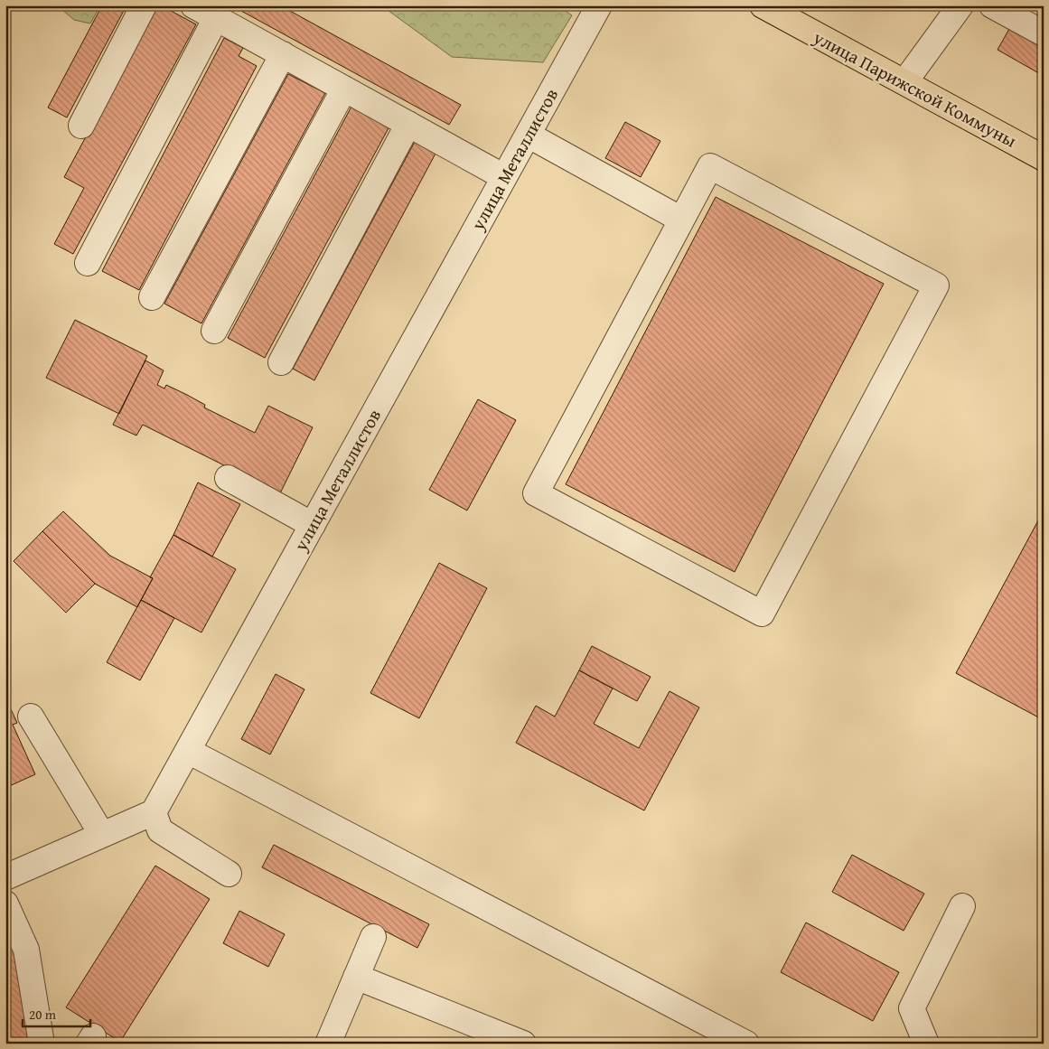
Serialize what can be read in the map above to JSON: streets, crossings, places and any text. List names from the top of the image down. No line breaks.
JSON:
{"streets":{"main road":["улица Парижской Коммуны"],"street":["улица Металлистов"]},"scale_bar":"20 m"}
